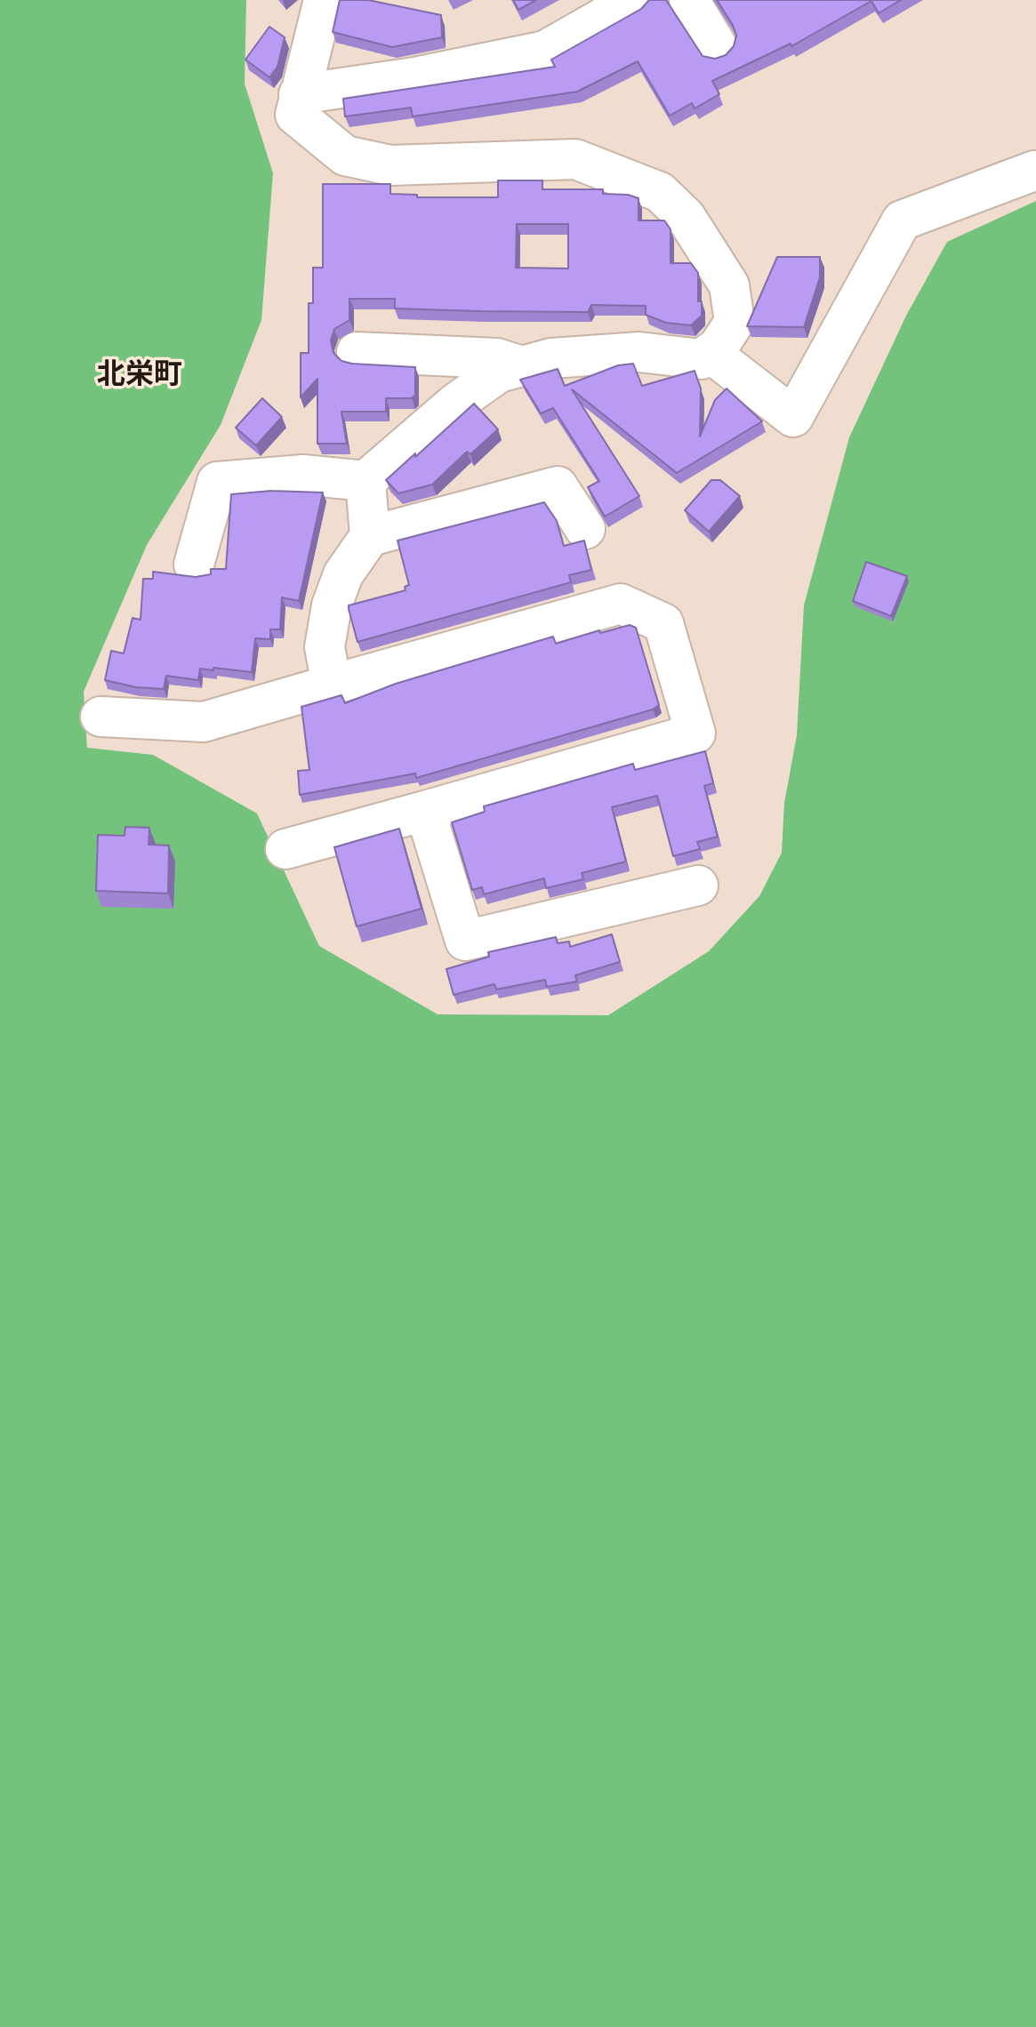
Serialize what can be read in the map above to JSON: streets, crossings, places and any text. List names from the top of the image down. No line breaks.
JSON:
{"districts":["北栄町"]}
